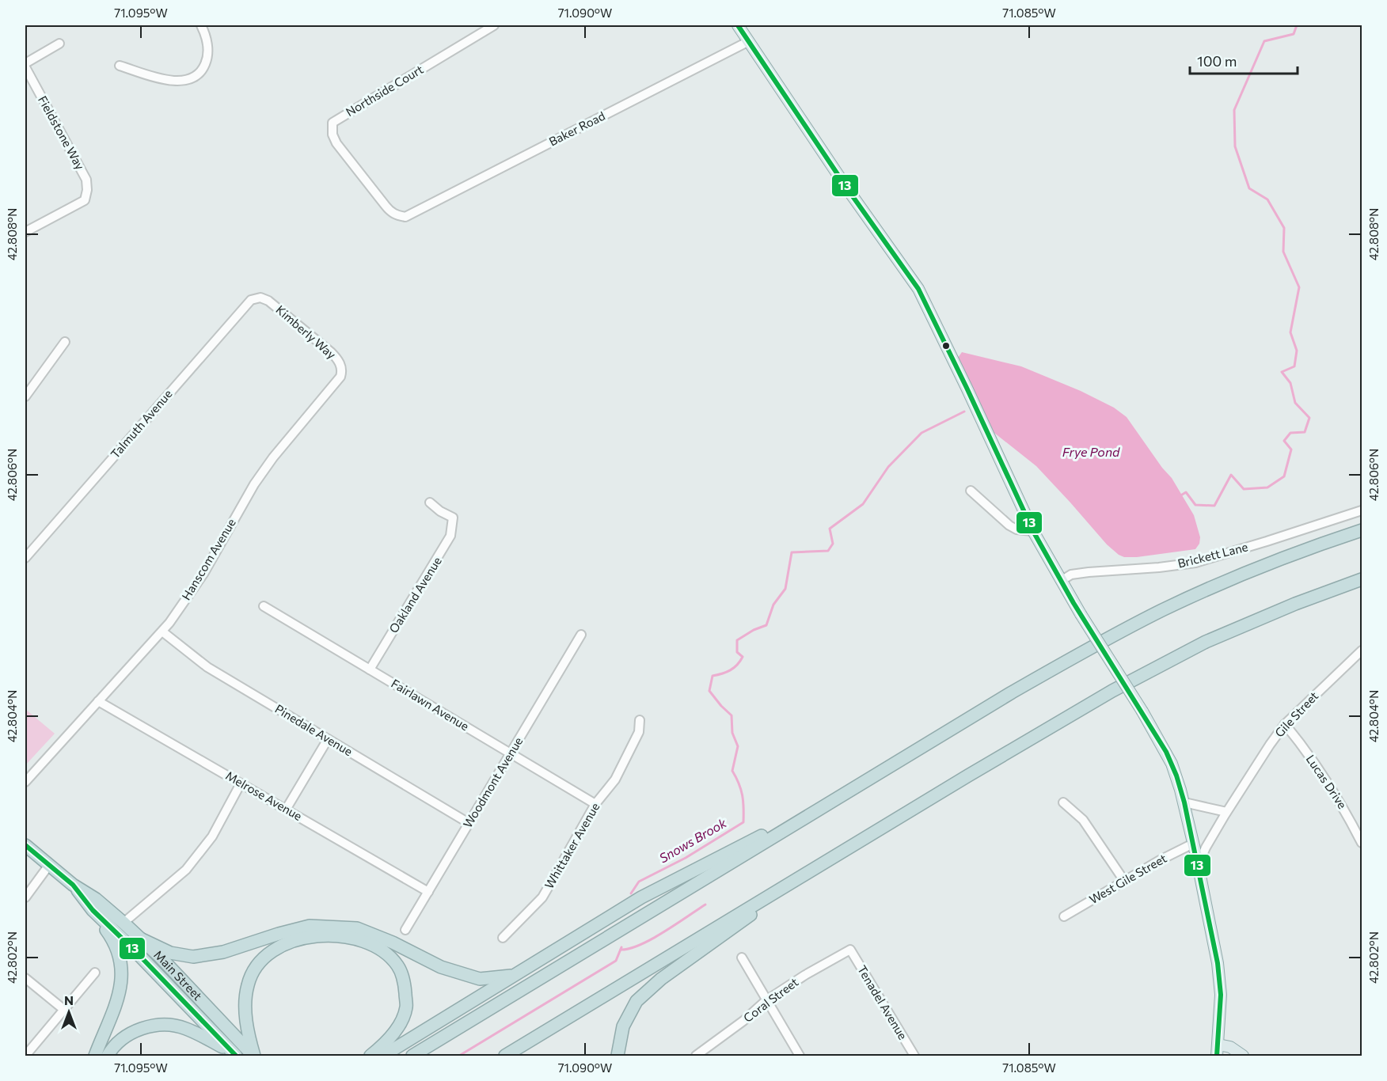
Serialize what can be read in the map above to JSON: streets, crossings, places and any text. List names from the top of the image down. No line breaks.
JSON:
{"streets":{"highway":["Main Street"],"street":["Northside Court","Baker Road","Fieldstone Way","Kimberly Way","Talmuth Avenue","Brickett Lane","Hanscom Avenue","Oakland Avenue","Fairlawn Avenue","Gile Street","Pinedale Avenue","Lucas Drive","Woodmont Avenue","Melrose Avenue","Whittaker Avenue","West Gile Street","Coral Street","Tenadel Avenue"]},"crossings":[["Northside Court","Baker Road"],["Kimberly Way","Talmuth Avenue"],["Kimberly Way","Hanscom Avenue"],["Hanscom Avenue","Pinedale Avenue"],["Hanscom Avenue","Melrose Avenue"],["Oakland Avenue","Fairlawn Avenue"],["Fairlawn Avenue","Woodmont Avenue"],["Fairlawn Avenue","Whittaker Avenue"],["Gile Street","Lucas Drive"],["Pinedale Avenue","Woodmont Avenue"],["Woodmont Avenue","Melrose Avenue"],["Coral Street","Tenadel Avenue"]],"water":["Frye Pond","Snows Brook"],"lines":["transit line 13"],"scale_bar":"100 m","north":"top","coordinates":["71.095°W","71.090°W","71.085°W","42.808°N","42.806°N","42.804°N","42.802°N"]}
